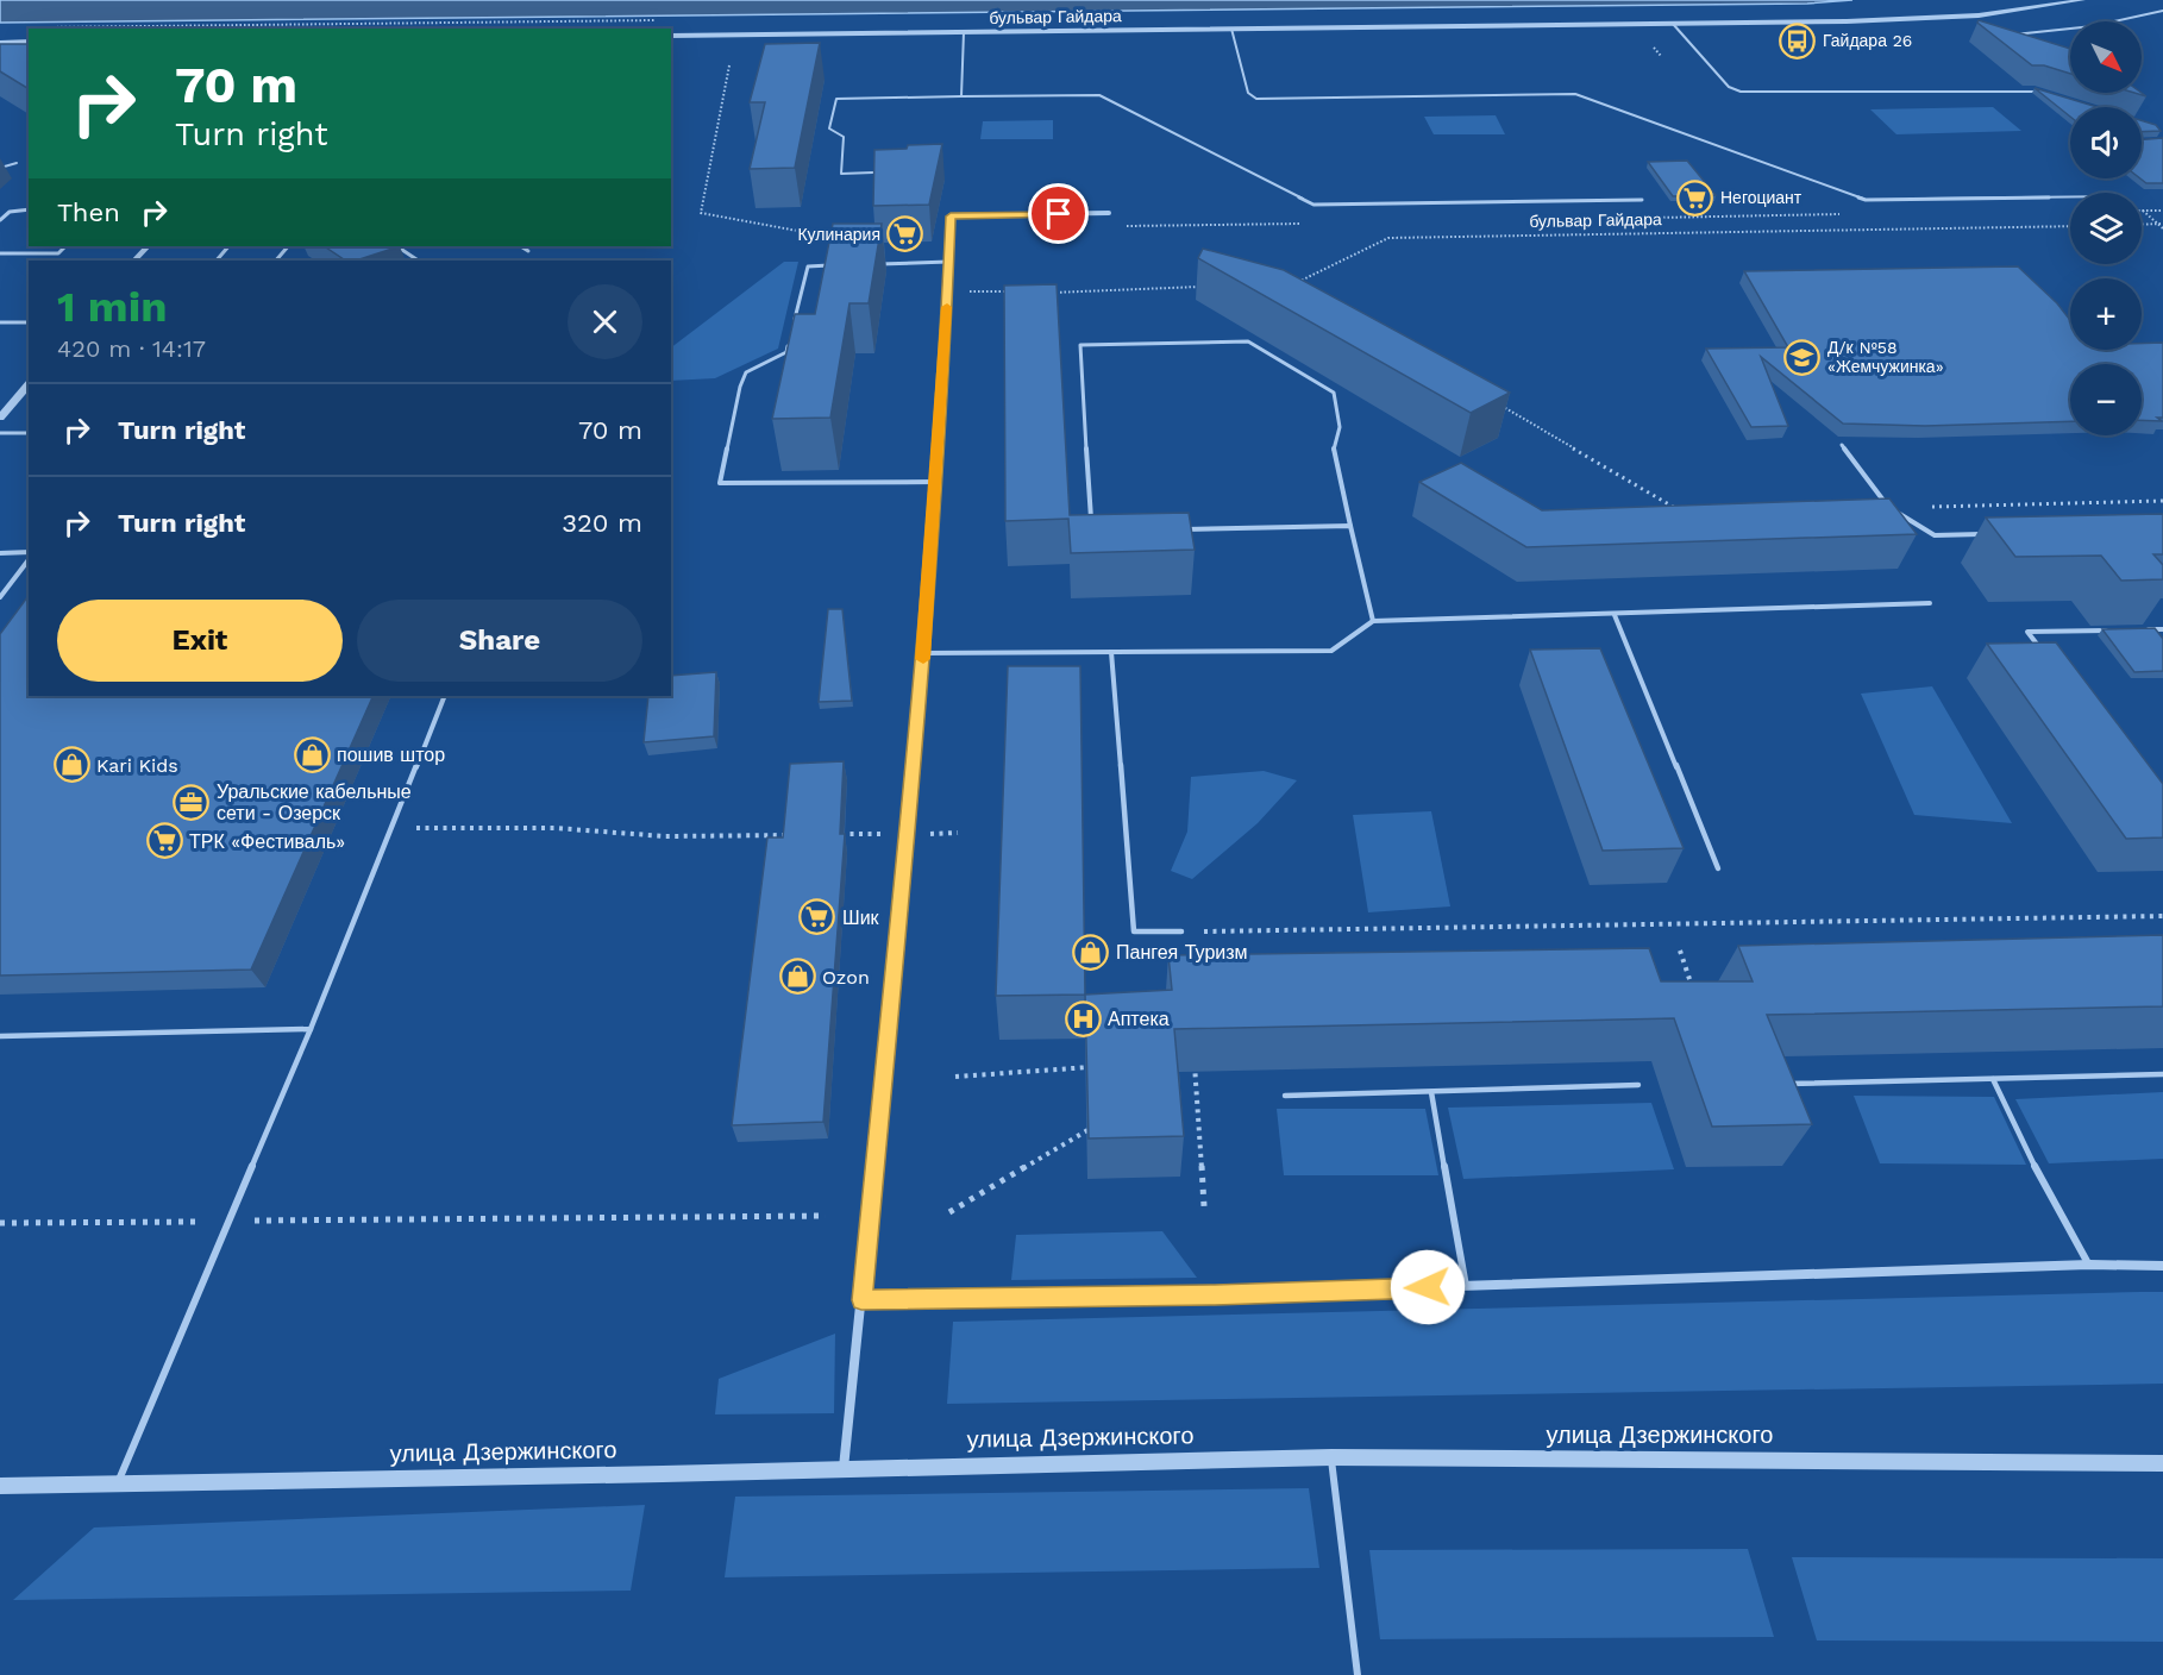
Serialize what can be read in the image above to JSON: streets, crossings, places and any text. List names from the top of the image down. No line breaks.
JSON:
{"streets":{"street":["бульвар Гайдара","улица Дзержинского"]},"places":{"bus stop":["Гайдара 26"],"supermarket":["Негоциант","Кулинария","ТРК «Фестиваль»","Шик"],"school or university":["Д/к №58 «Жемчужинка»"],"shop":["пошив штор","Kari Kids","Пангея Туризм","Ozon"],"office":["Уральские кабельные сети - Озерск"],"hospital":["Аптека"]},"north":"bottom right","page":{"map_buttons":["+","−"],"turn":["70 m","Turn right"],"then":"Then","heading":["1 min","420 m · 14:17"],"list":[{"name":"Turn right","value":"70 m"},{"name":"Turn right","value":"320 m"}],"buttons":["Exit","Share"]}}
